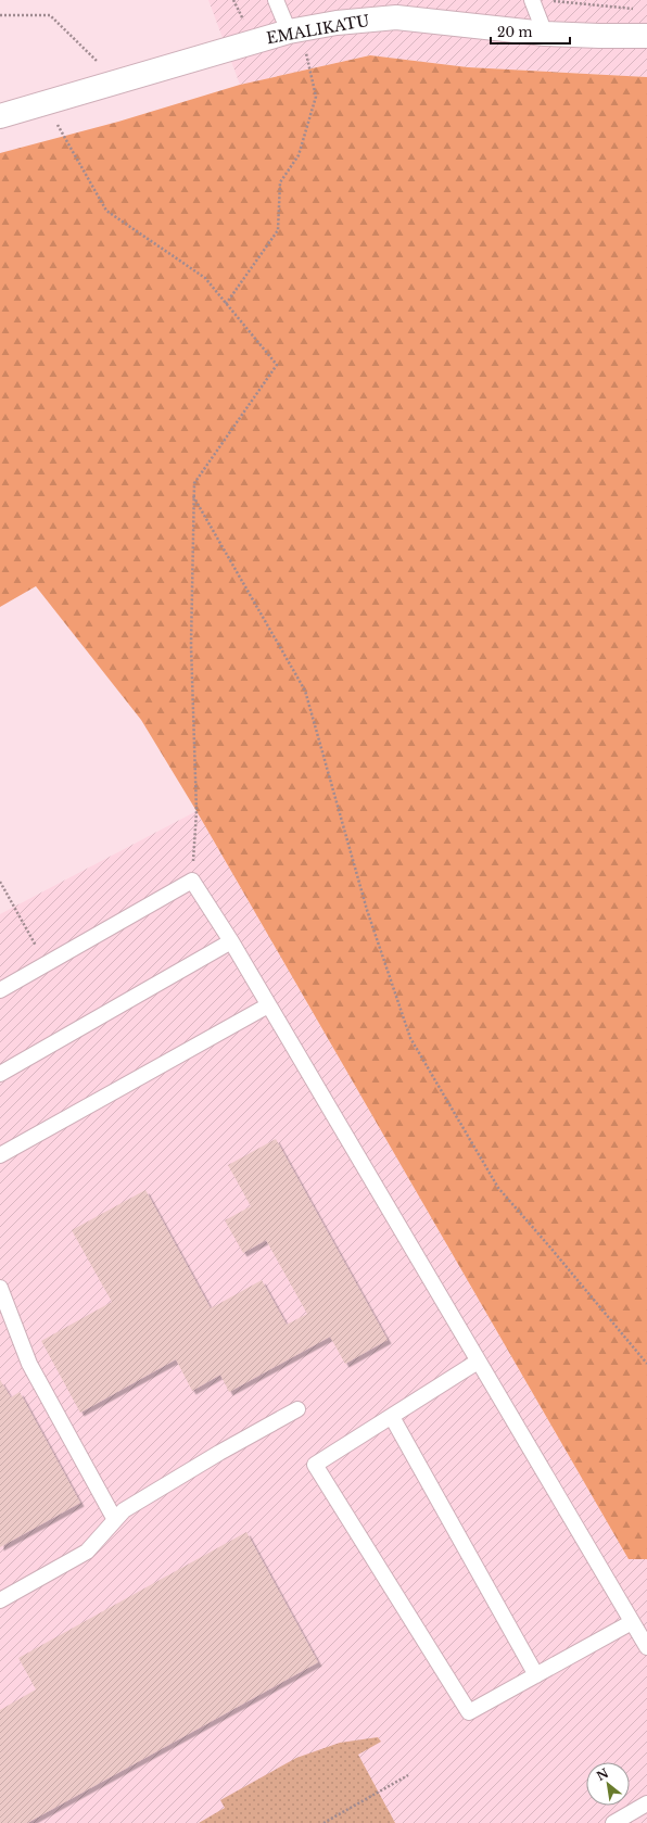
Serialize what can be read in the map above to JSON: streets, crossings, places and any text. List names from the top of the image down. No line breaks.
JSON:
{"streets":{"street":["EMALIKATU"]},"scale_bar":"20 m","north":"top left"}
